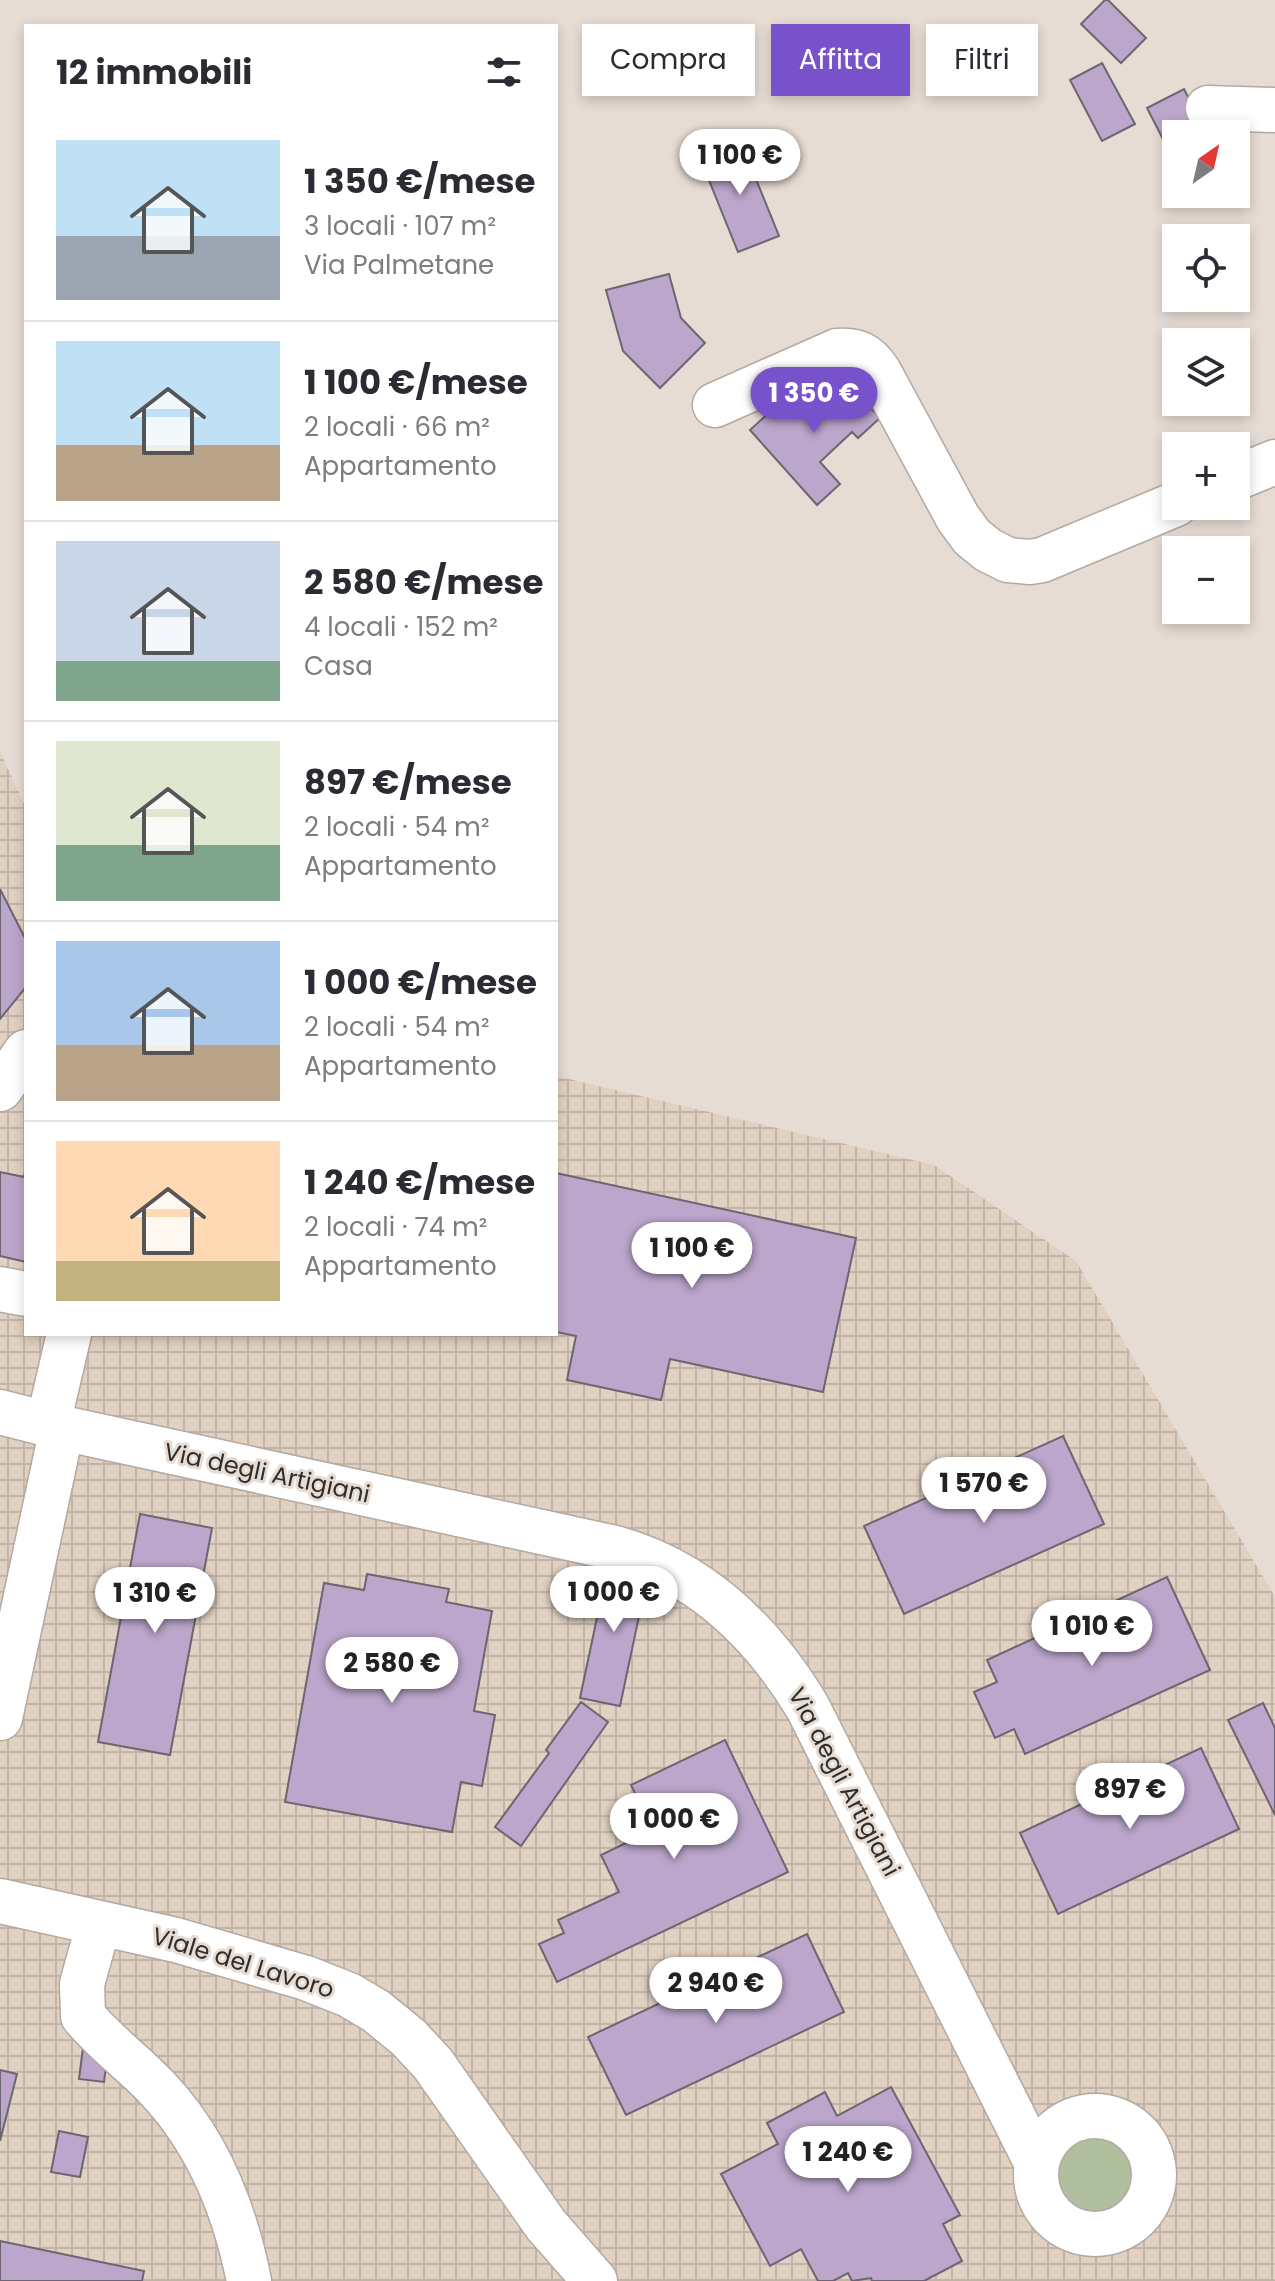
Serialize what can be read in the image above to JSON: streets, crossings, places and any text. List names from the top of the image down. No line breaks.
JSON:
{"streets":{"street":["Via degli Artigiani","Viale del Lavoro"]},"north":"top right","page":{"chip":["Compra","Affitta","Filtri"],"heading":"12 immobili","map_buttons":["+","−"],"list":[{"name":"1 350 €/mese","note":"3 locali · 107 m² · Via Palmetane"},{"name":"1 100 €/mese","note":"2 locali · 66 m² · Appartamento"},{"name":"2 580 €/mese","note":"4 locali · 152 m² · Casa"},{"name":"897 €/mese","note":"2 locali · 54 m² · Appartamento"},{"name":"1 000 €/mese","note":"2 locali · 54 m² · Appartamento"},{"name":"1 240 €/mese","note":"2 locali · 74 m² · Appartamento"}],"price":["1 100 €","1 350 €","1 100 €","1 570 €","1 000 €","1 310 €","1 010 €","2 580 €","897 €","1 000 €","2 940 €","1 240 €"]}}
